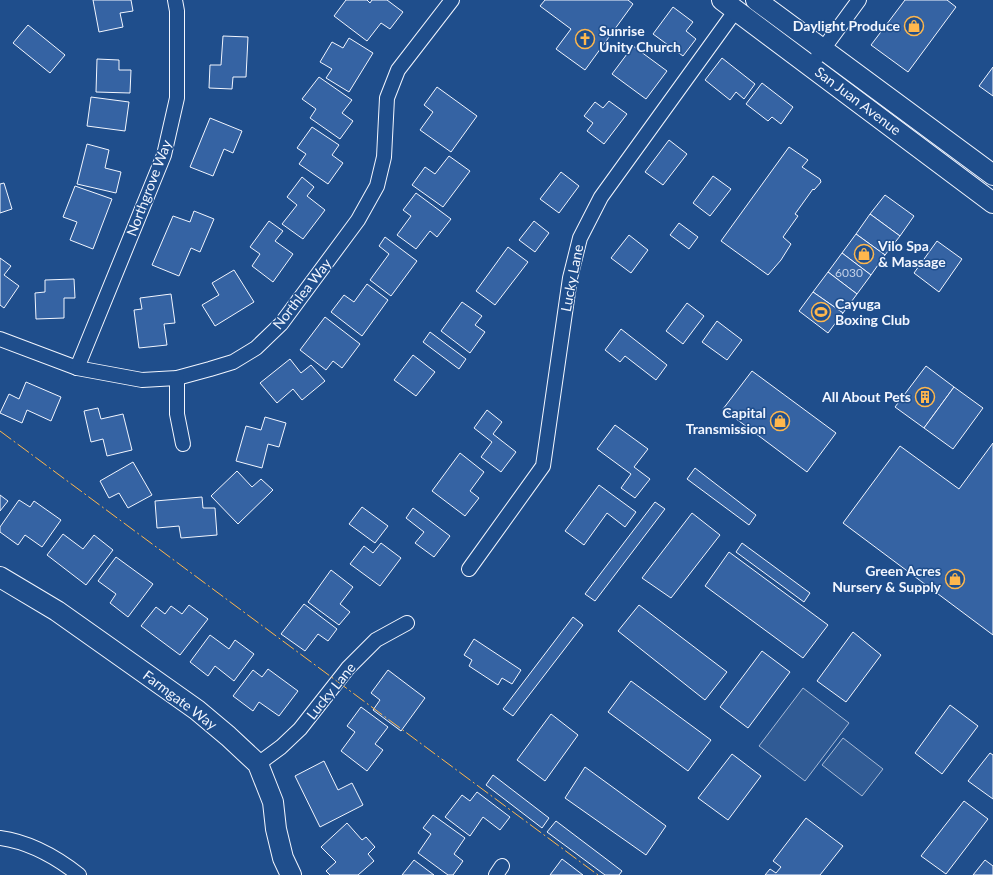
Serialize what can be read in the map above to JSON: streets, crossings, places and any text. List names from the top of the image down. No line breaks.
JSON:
{"streets":{"main road":["San Juan Avenue","Farmgate Way"],"street":["Northgrove Way","Lucky Lane","Northlea Way"]},"crossings":[["San Juan Avenue","Lucky Lane"],["Northgrove Way","Northlea Way"],["Lucky Lane","Farmgate Way"]],"places":{"shop":["Daylight Produce","Vilo Spa & Massage","Capital Transmission","Green Acres Nursery & Supply"],"church":["Sunrise Unity Church"],"sports":["Cayuga Boxing Club"],"building":["All About Pets"]},"house_numbers":["6030"]}
